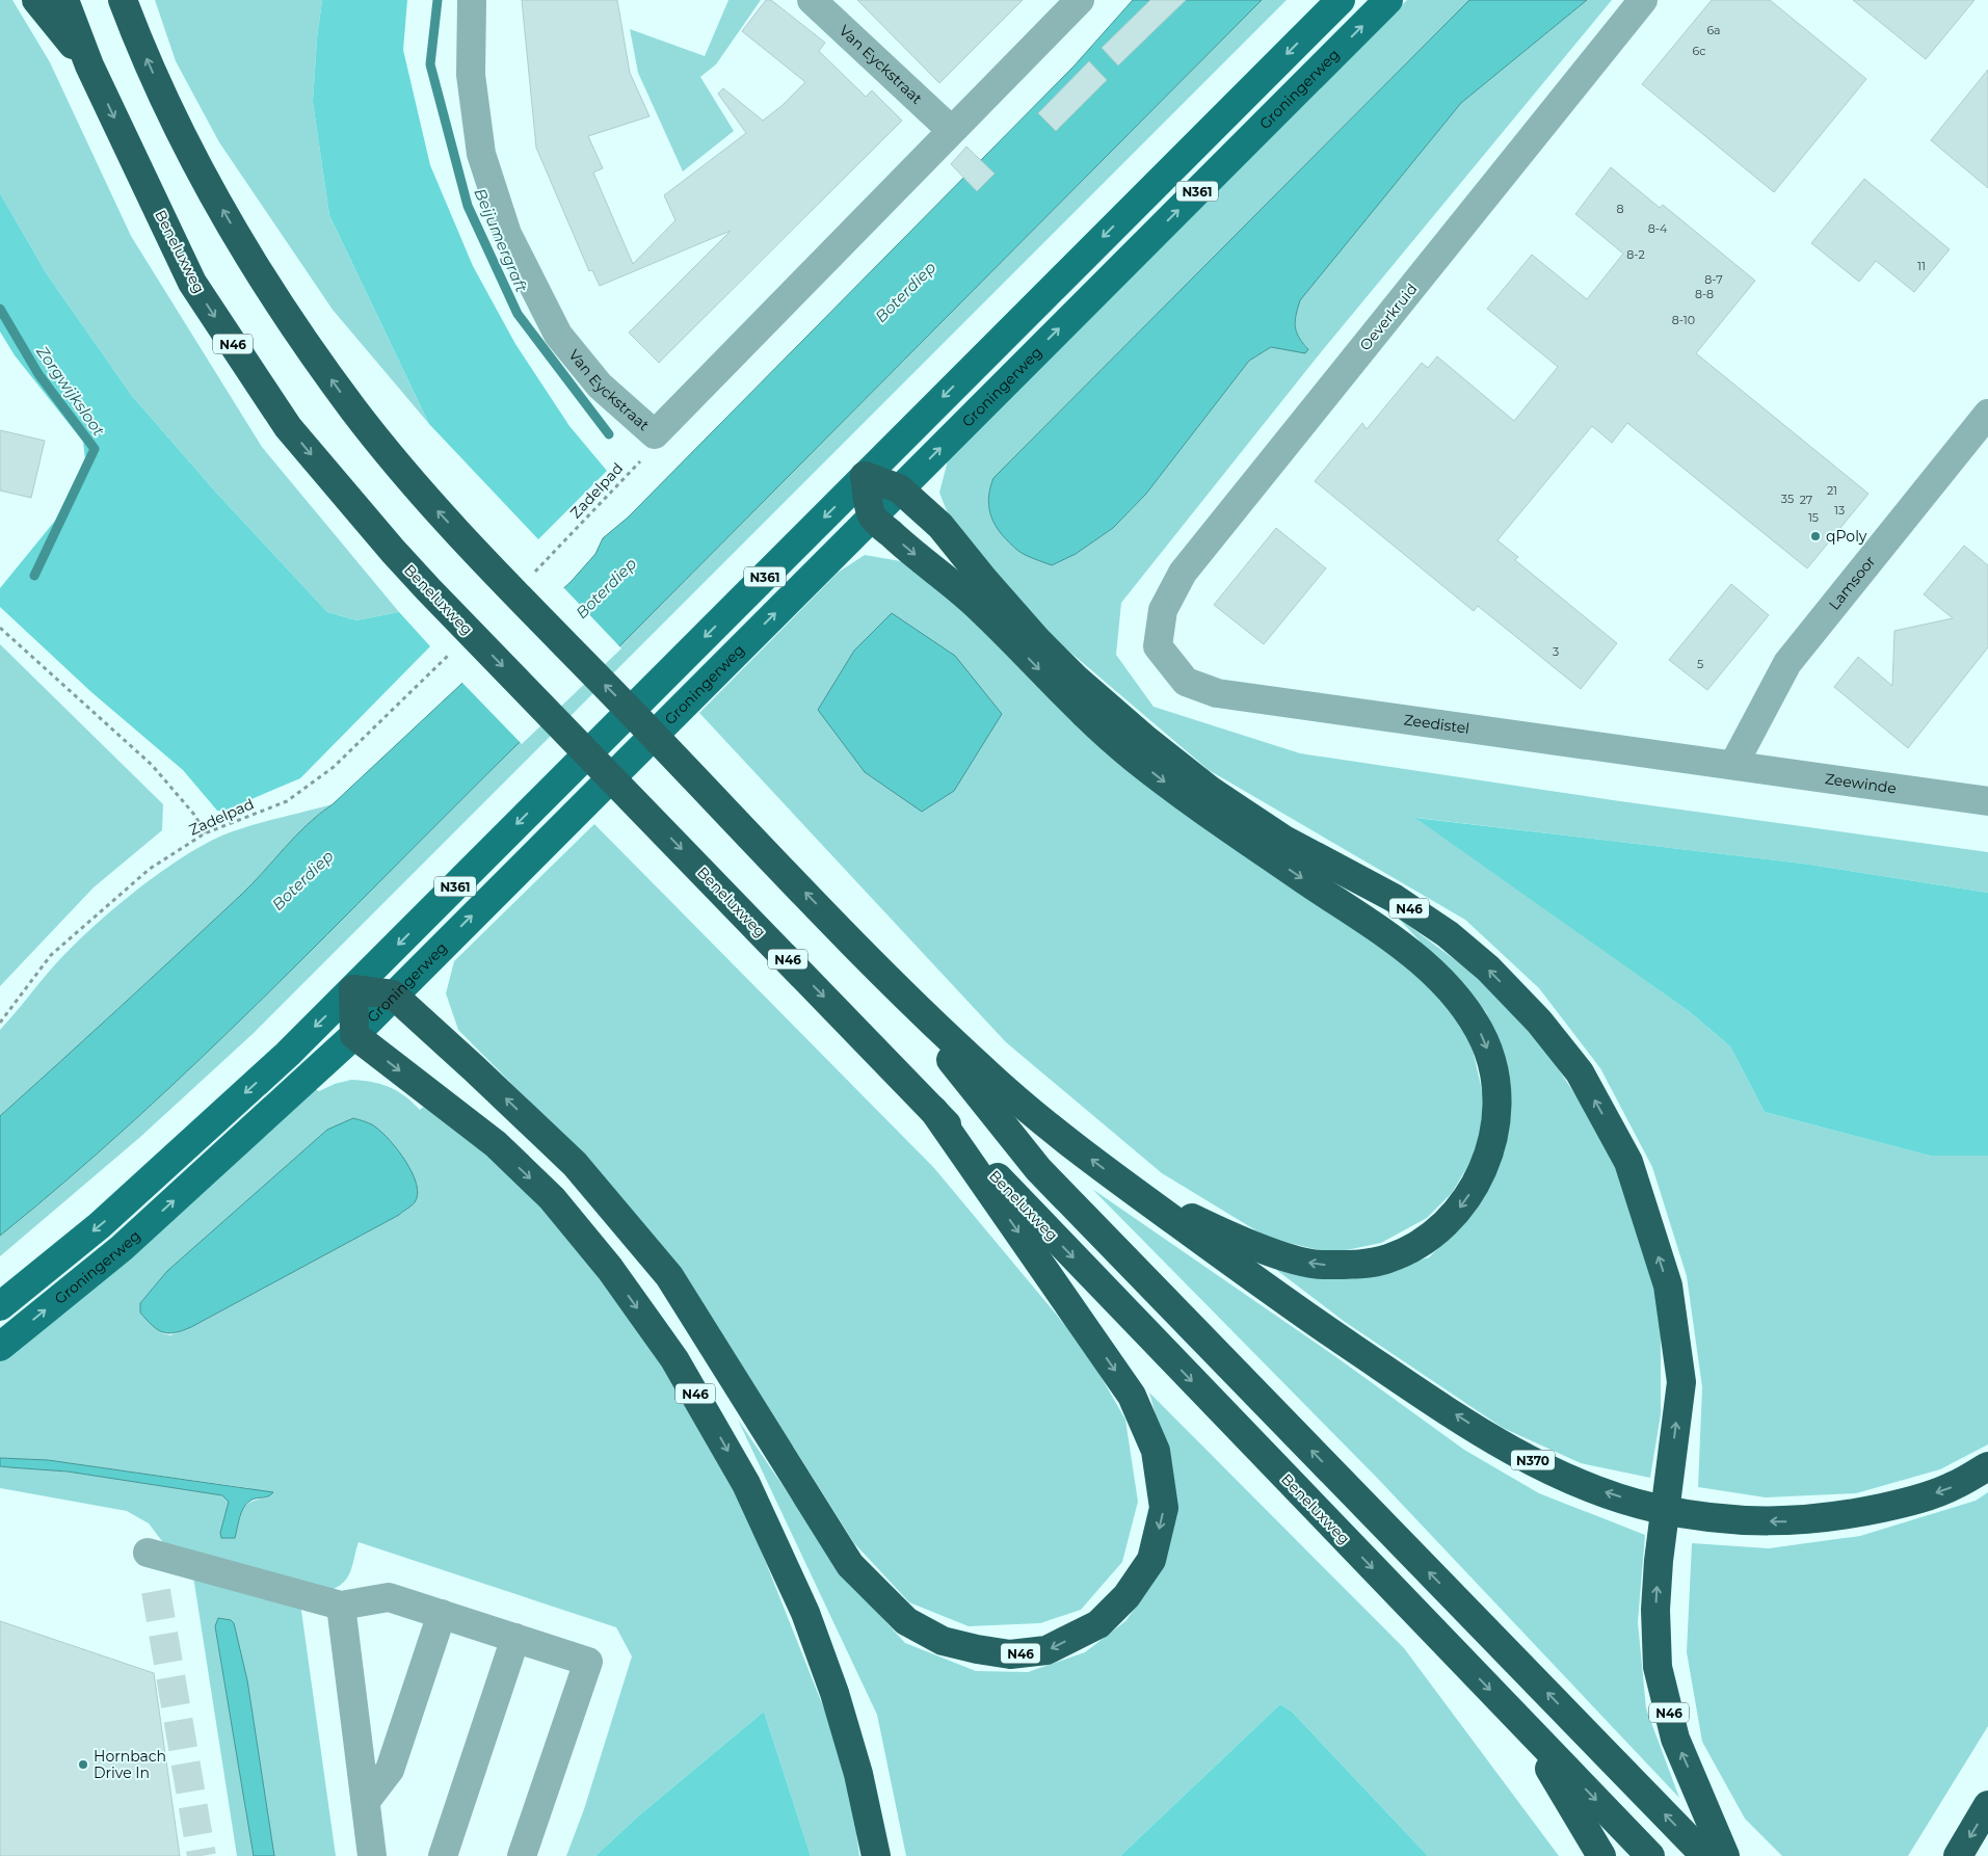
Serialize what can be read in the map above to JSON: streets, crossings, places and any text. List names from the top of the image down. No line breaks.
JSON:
{"streets":{"highway":["Beneluxweg","N46","N370"],"main road":["Groningerweg","N361"],"street":["Van Eyckstraat","Oeverkruid","Lamsoor","Zeedistel","Zeewinde"],"path":["Zadelpad"]},"crossings":[["Van Eyckstraat","Zadelpad"],["Groningerweg","N46"],["N361","N46"],["Beneluxweg","N46"],["Oeverkruid","Zeedistel"],["N46","N370"],["Lamsoor","Zeedistel"],["Lamsoor","Zeewinde"],["Zeedistel","Zeewinde"]],"water":["Beijumergraft","Boterdiep","Zorgwijksloot"],"places":["qPoly","Hornbach Drive In"],"house_numbers":["6a","6c","8","8-4","8-2","11","8-7","8-8","8-10","21","35","27","13","15","3","5"]}
